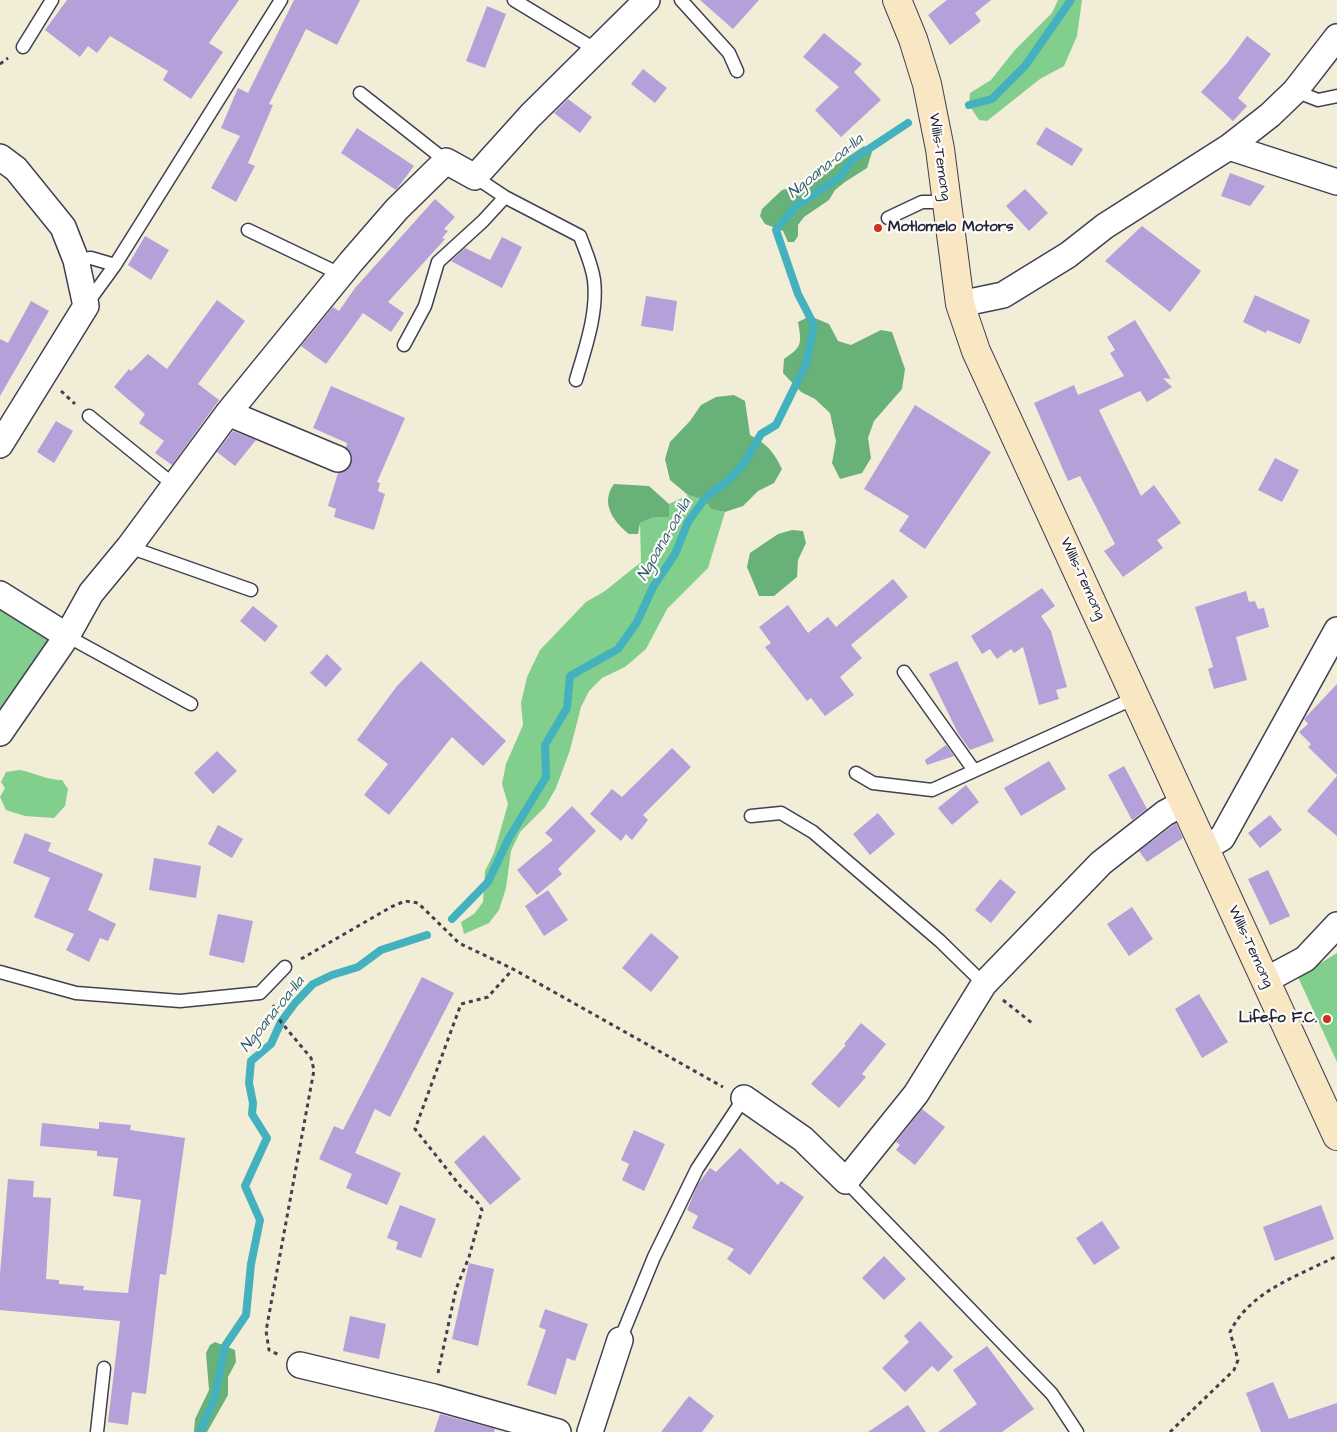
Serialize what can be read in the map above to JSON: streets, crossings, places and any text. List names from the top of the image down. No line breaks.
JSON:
{"streets":{"main road":["Willis-Temong"]},"water":["Ngoana-oa-lla"],"places":["Motlomelo Motors","Lifefo F.C."]}
